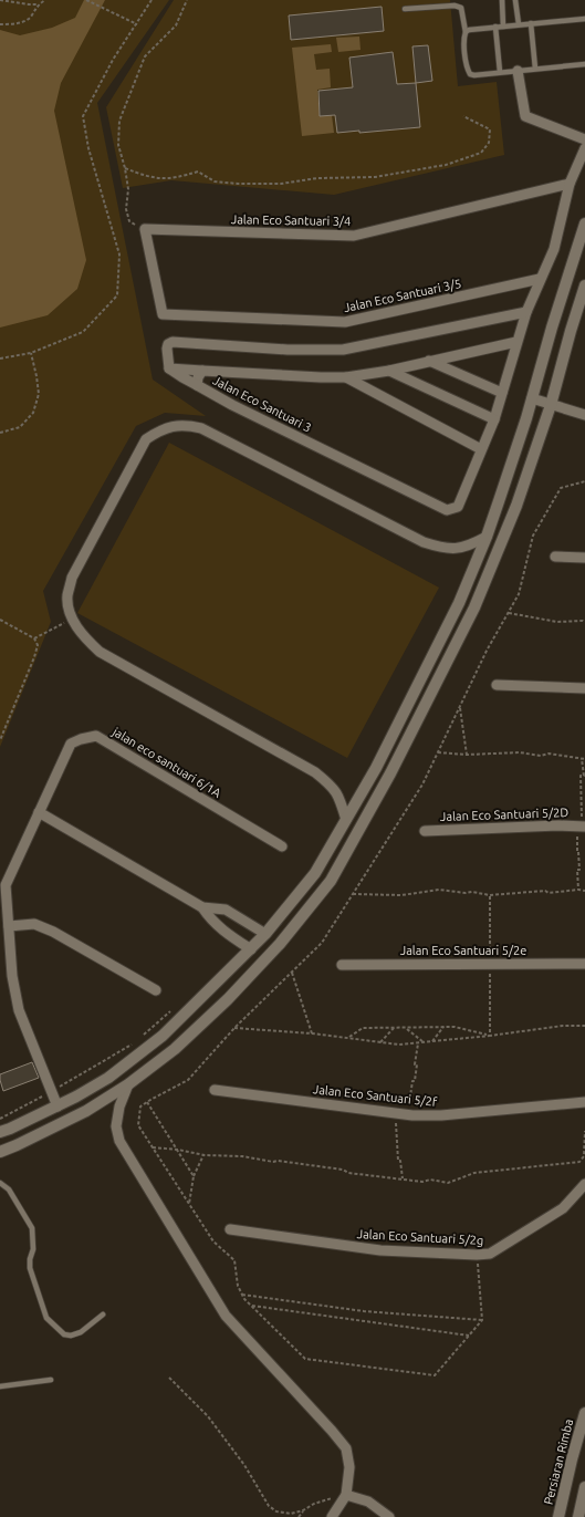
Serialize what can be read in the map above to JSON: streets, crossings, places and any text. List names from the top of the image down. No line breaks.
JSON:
{"streets":{"street":["Jalan Eco Santuari 3/4","Jalan Eco Santuari 3/5","Jalan Eco Santuari 3","jalan eco santuari 6/1A","Jalan Eco Santuari 5/2D","Jalan Eco Santuari 5/2e","Jalan Eco Santuari 5/2f","Jalan Eco Santuari 5/2g","Persiaran Rimba"]},"crossings":[["Jalan Eco Santuari 3/4","Jalan Eco Santuari 3/5"],["Jalan Eco Santuari 3/4","Jalan Eco Santuari 3"],["Jalan Eco Santuari 3/5","Jalan Eco Santuari 3"]]}
